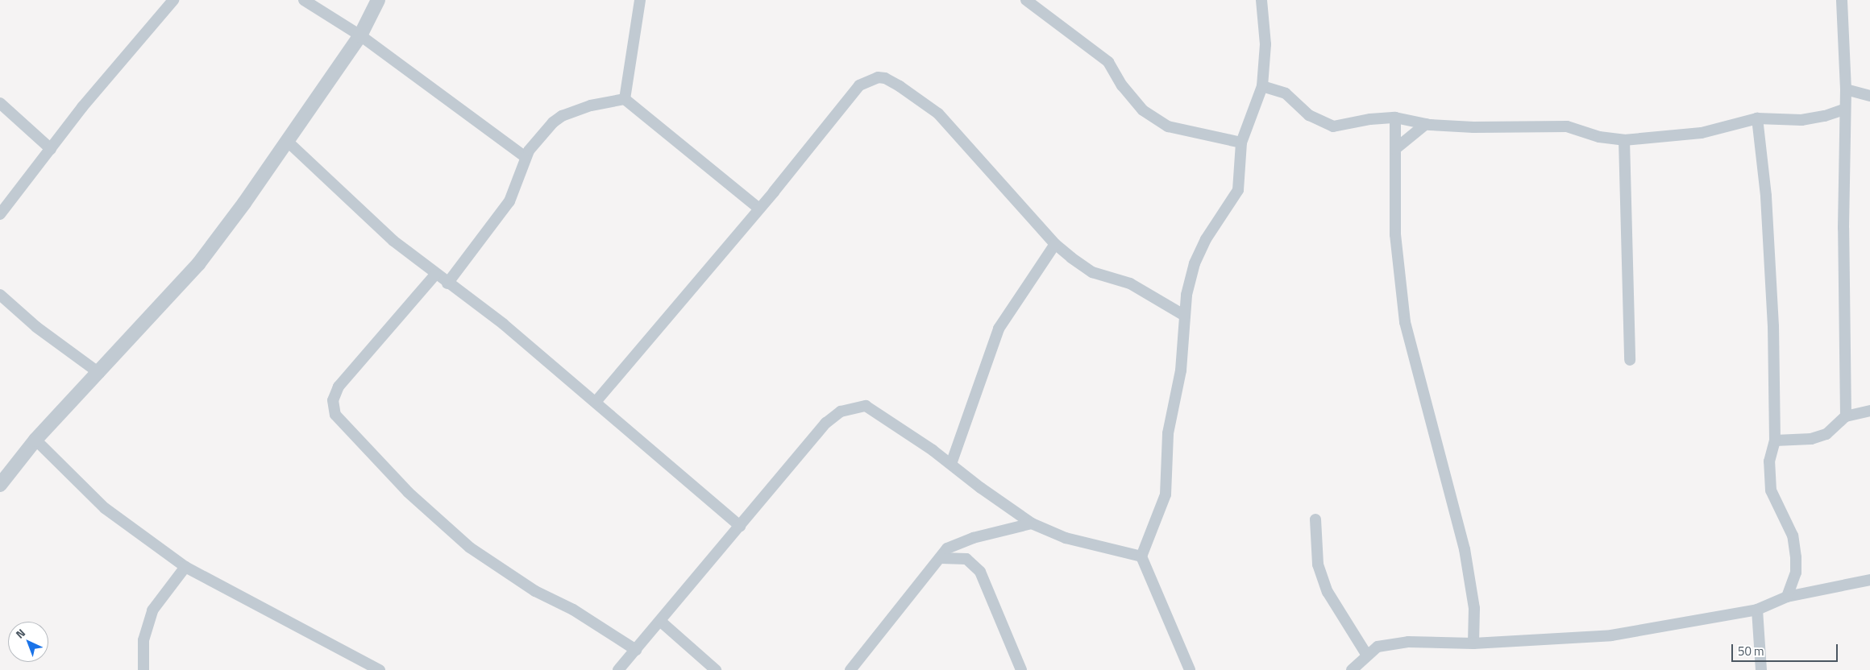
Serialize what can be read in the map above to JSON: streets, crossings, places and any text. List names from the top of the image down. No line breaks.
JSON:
{"scale_bar":"50 m","north":"top left"}
